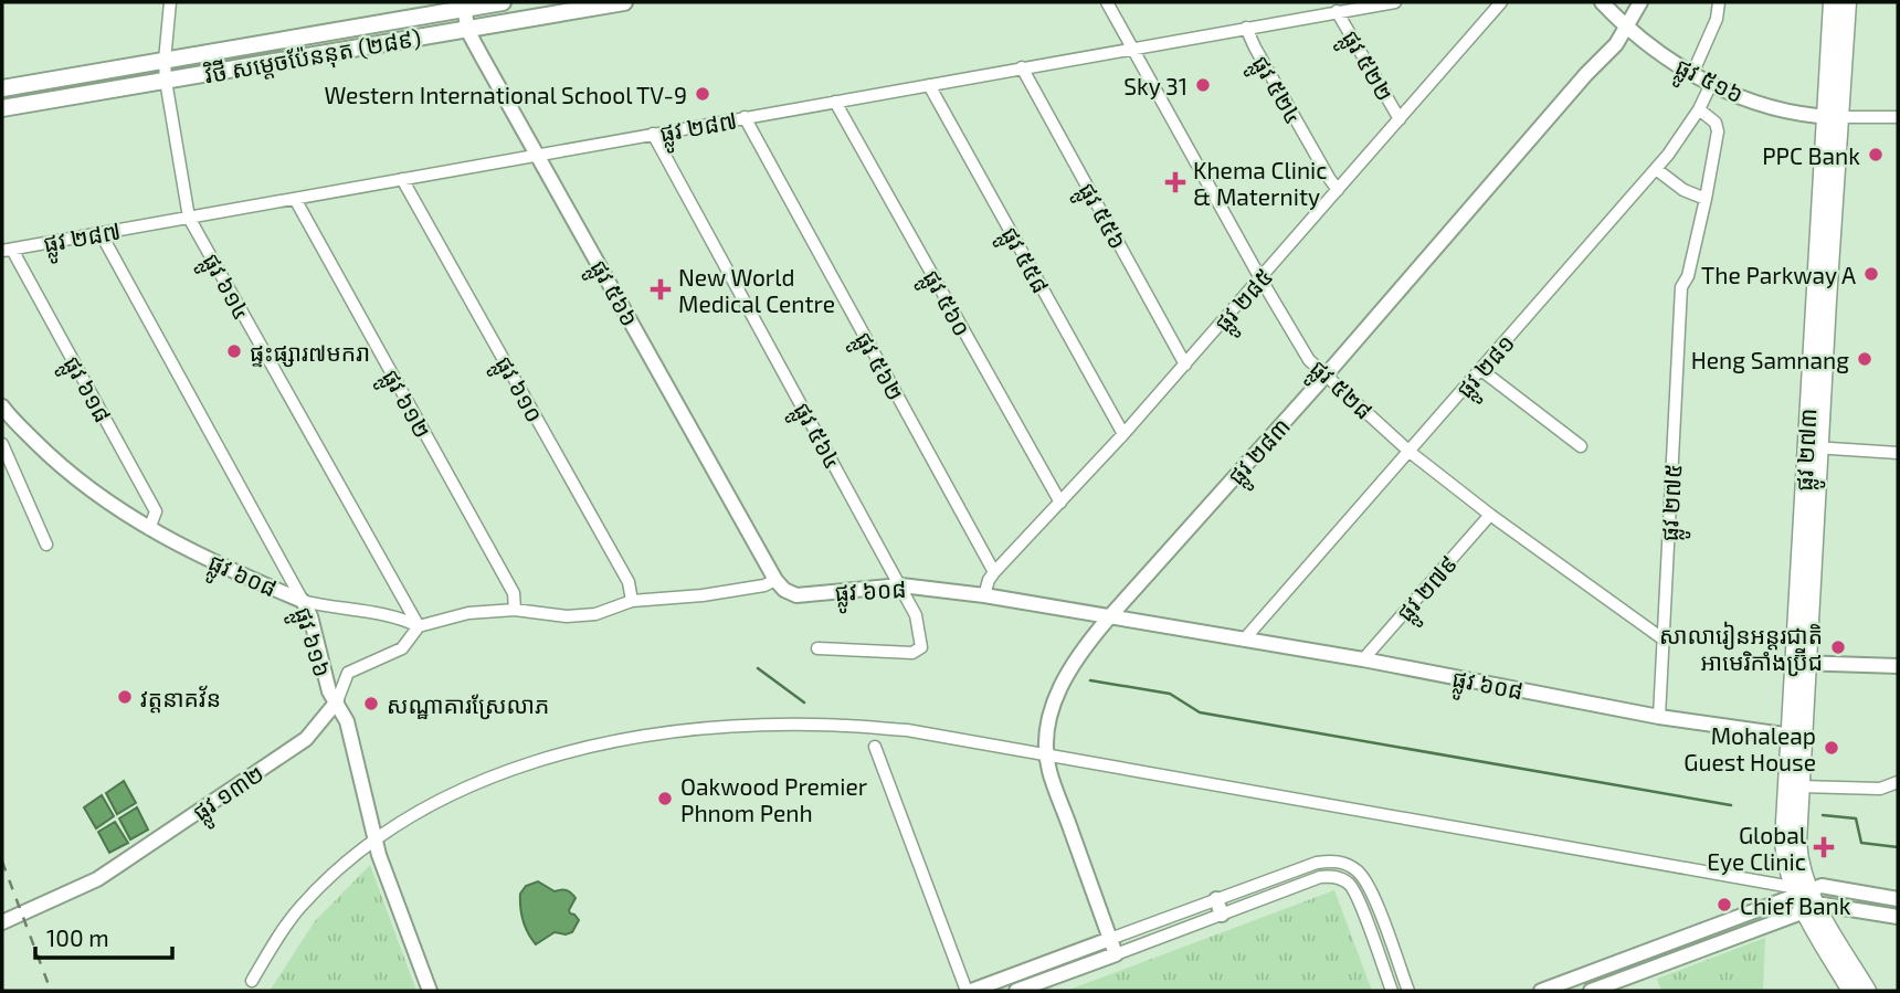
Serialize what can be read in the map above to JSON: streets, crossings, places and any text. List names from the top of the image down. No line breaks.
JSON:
{"streets":{"main road":["វិថី សម្តេចប៉ែននុត (២៨៩)","ផ្លូវ ២៧៣"],"street":["ផ្លូវ ៥២២","ផ្លូវ ៥១៦","ផ្លូវ ៥២៤","ផ្លូវ ២៨៧","ផ្លូវ ៥៥៦","ផ្លូវ ៥៥៨","ផ្លូវ ៦១៤","ផ្លូវ ៥៦៦","ផ្លូវ ២៨៥","ផ្លូវ ៥៦០","ផ្លូវ ៥៦២","ផ្លូវ ២៨១","ផ្លូវ ៦១៨","ផ្លូវ ៦១០","ផ្លូវ ៥២៨","ផ្លូវ ៦១២","ផ្លូវ ៥៦៤","ផ្លូវ ២៨៣","ផ្លូវ ២៧៥","ផ្លូវ ៦០៨","ផ្លូវ ២៧៩","ផ្លូវ ៦១៦","ផ្លូវ ១៣២"]},"crossings":[["វិថី សម្តេចប៉ែននុត (២៨៩)","ផ្លូវ ៦១៤"],["វិថី សម្តេចប៉ែននុត (២៨៩)","ផ្លូវ ៥៦៦"],["ផ្លូវ ៥២២","ផ្លូវ ២៨៧"],["ផ្លូវ ៥២២","ផ្លូវ ២៨៥"],["ផ្លូវ ៥១៦","ផ្លូវ ២៨១"],["ផ្លូវ ៥១៦","ផ្លូវ ២៧៣"],["ផ្លូវ ៥១៦","ផ្លូវ ២៨៣"],["ផ្លូវ ៥២៤","ផ្លូវ ២៨៧"],["ផ្លូវ ៥២៤","ផ្លូវ ២៨៥"],["ផ្លូវ ២៨៧","ផ្លូវ ៥៥៦"],["ផ្លូវ ២៨៧","ផ្លូវ ៥៥៨"],["ផ្លូវ ២៨៧","ផ្លូវ ៦១៤"],["ផ្លូវ ២៨៧","ផ្លូវ ៥៦៦"],["ផ្លូវ ២៨៧","ផ្លូវ ៥៦០"],["ផ្លូវ ២៨៧","ផ្លូវ ៥៦២"],["ផ្លូវ ២៨៧","ផ្លូវ ៦១៨"],["ផ្លូវ ២៨៧","ផ្លូវ ៦១០"],["ផ្លូវ ២៨៧","ផ្លូវ ៥២៨"],["ផ្លូវ ២៨៧","ផ្លូវ ៦១២"],["ផ្លូវ ២៨៧","ផ្លូវ ៥៦៤"],["ផ្លូវ ២៨៧","ផ្លូវ ៦១៦"],["ផ្លូវ ៥៥៦","ផ្លូវ ២៨៥"],["ផ្លូវ ៥៥៨","ផ្លូវ ២៨៥"],["ផ្លូវ ៦១៤","ផ្លូវ ៦០៨"],["ផ្លូវ ៦១៤","ផ្លូវ ១៣២"],["ផ្លូវ ៥៦៦","ផ្លូវ ៦០៨"],["ផ្លូវ ២៨៥","ផ្លូវ ៥៦០"],["ផ្លូវ ២៨៥","ផ្លូវ ៥៦២"],["ផ្លូវ ២៨៥","ផ្លូវ ៥២៨"],["ផ្លូវ ២៨៥","ផ្លូវ ៦០៨"],["ផ្លូវ ២៨១","ផ្លូវ ៥២៨"],["ផ្លូវ ២៨១","ផ្លូវ ២៧៥"],["ផ្លូវ ២៨១","ផ្លូវ ៦០៨"],["ផ្លូវ ៦១៨","ផ្លូវ ៦០៨"],["ផ្លូវ ៥២៨","ផ្លូវ ២៨៣"],["ផ្លូវ ៥២៨","ផ្លូវ ២៧៥"],["ផ្លូវ ៥២៨","ផ្លូវ ២៧៩"],["ផ្លូវ ៥៦៤","ផ្លូវ ៦០៨"],["ផ្លូវ ២៧៣","ផ្លូវ ៦០៨"],["ផ្លូវ ២៨៣","ផ្លូវ ៦០៨"],["ផ្លូវ ២៧៥","ផ្លូវ ៦០៨"],["ផ្លូវ ៦០៨","ផ្លូវ ២៧៩"],["ផ្លូវ ៦០៨","ផ្លូវ ៦១៦"],["ផ្លូវ ៦០៨","ផ្លូវ ១៣២"],["ផ្លូវ ៦១៦","ផ្លូវ ១៣២"]],"places":{"other":["Sky 31","Western International School TV-9","PPC Bank","The Parkway A","ផ្ទះផ្សារ៧មករា","Heng Samnang","សាលារៀនអន្តរជាតិ អាមេរិកាំងប្រ៊ីជ","វត្តនាគវ័ន","សណ្ឋាគារស្រែលាភ","Mohaleap Guest House","Oakwood Premier Phnom Penh","Chief Bank"],"health":["Khema Clinic & Maternity","New World Medical Centre","Global Eye Clinic"]},"scale_bar":"100 m"}
